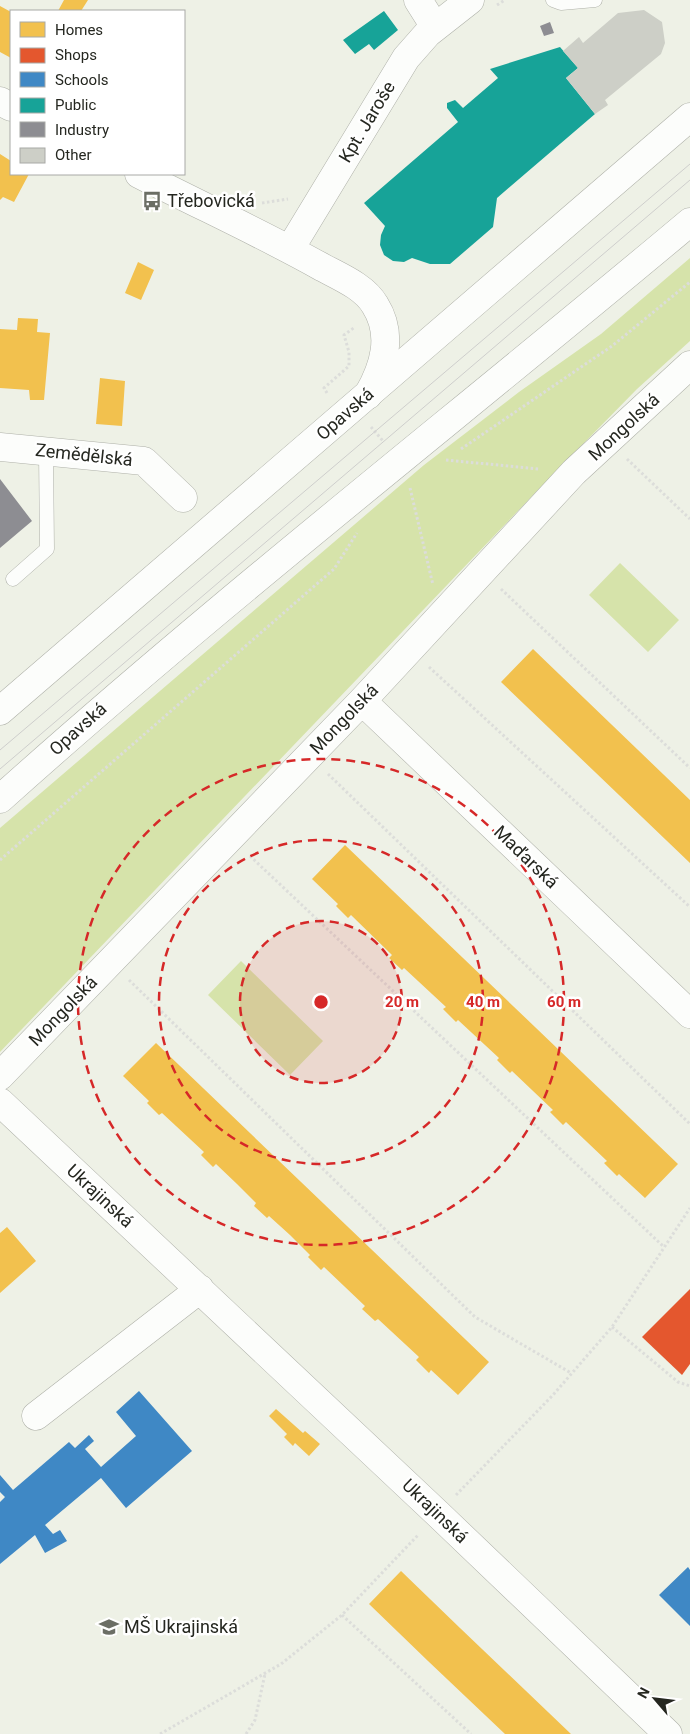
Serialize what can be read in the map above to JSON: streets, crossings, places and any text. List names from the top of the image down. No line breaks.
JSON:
{"streets":{"street":["Kpt. Jaroše","Opavská","Mongolská","Zemědělská","Maďarská","Ukrajinská"]},"crossings":[["Mongolská","Maďarská"]],"places":{"bus stop":["Třebovická"],"school or university":["MŠ Ukrajinská"]},"legend":["Homes","Shops","Schools","Public","Industry","Other"],"north":"top left","rings":["20 m","40 m","60 m"]}
